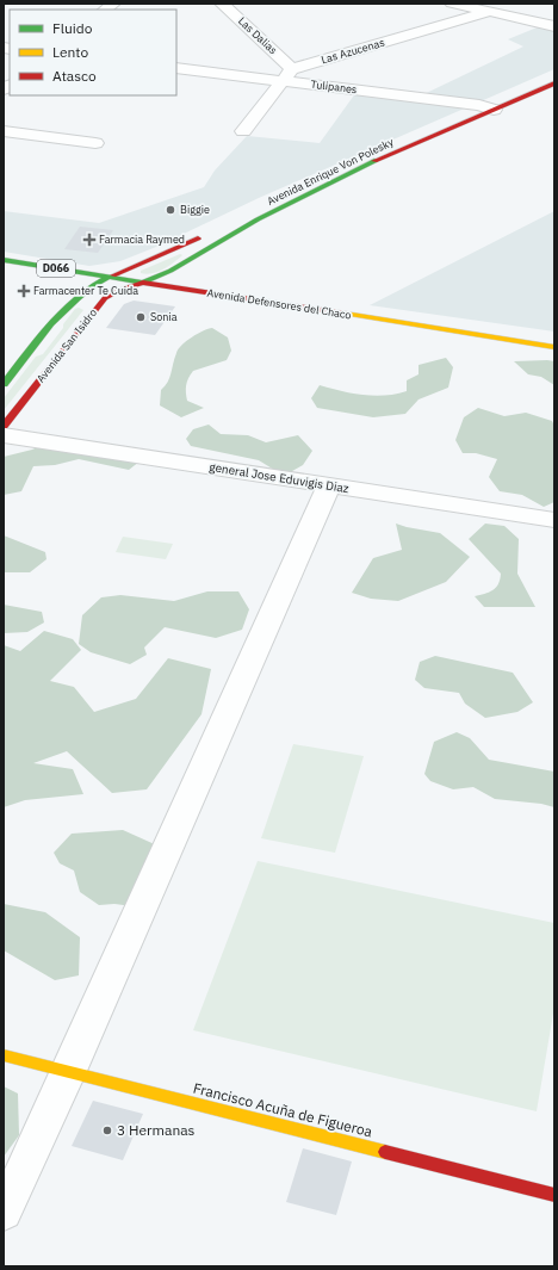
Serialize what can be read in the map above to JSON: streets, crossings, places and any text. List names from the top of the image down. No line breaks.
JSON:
{"streets":{"main road":["Avenida Enrique Von Polesky","D066","Avenida Defensores del Chaco","Avenida San Isidro","Francisco Acuña de Figueroa"],"street":["Las Dalias","Las Azucenas","Tulipanes","general Jose Eduvigis Diaz"]},"crossings":[["Las Dalias","Las Azucenas"],["Tulipanes","Avenida Enrique Von Polesky"],["Avenida Enrique Von Polesky","Avenida Defensores del Chaco"],["Avenida Enrique Von Polesky","Avenida San Isidro"],["Avenida Defensores del Chaco","Avenida San Isidro"]],"places":{"other":["Biggie","Sonia","3 Hermanas"],"health":["Farmacia Raymed","Farmacenter Te Cuida"]},"legend":["Fluido","Lento","Atasco"]}
